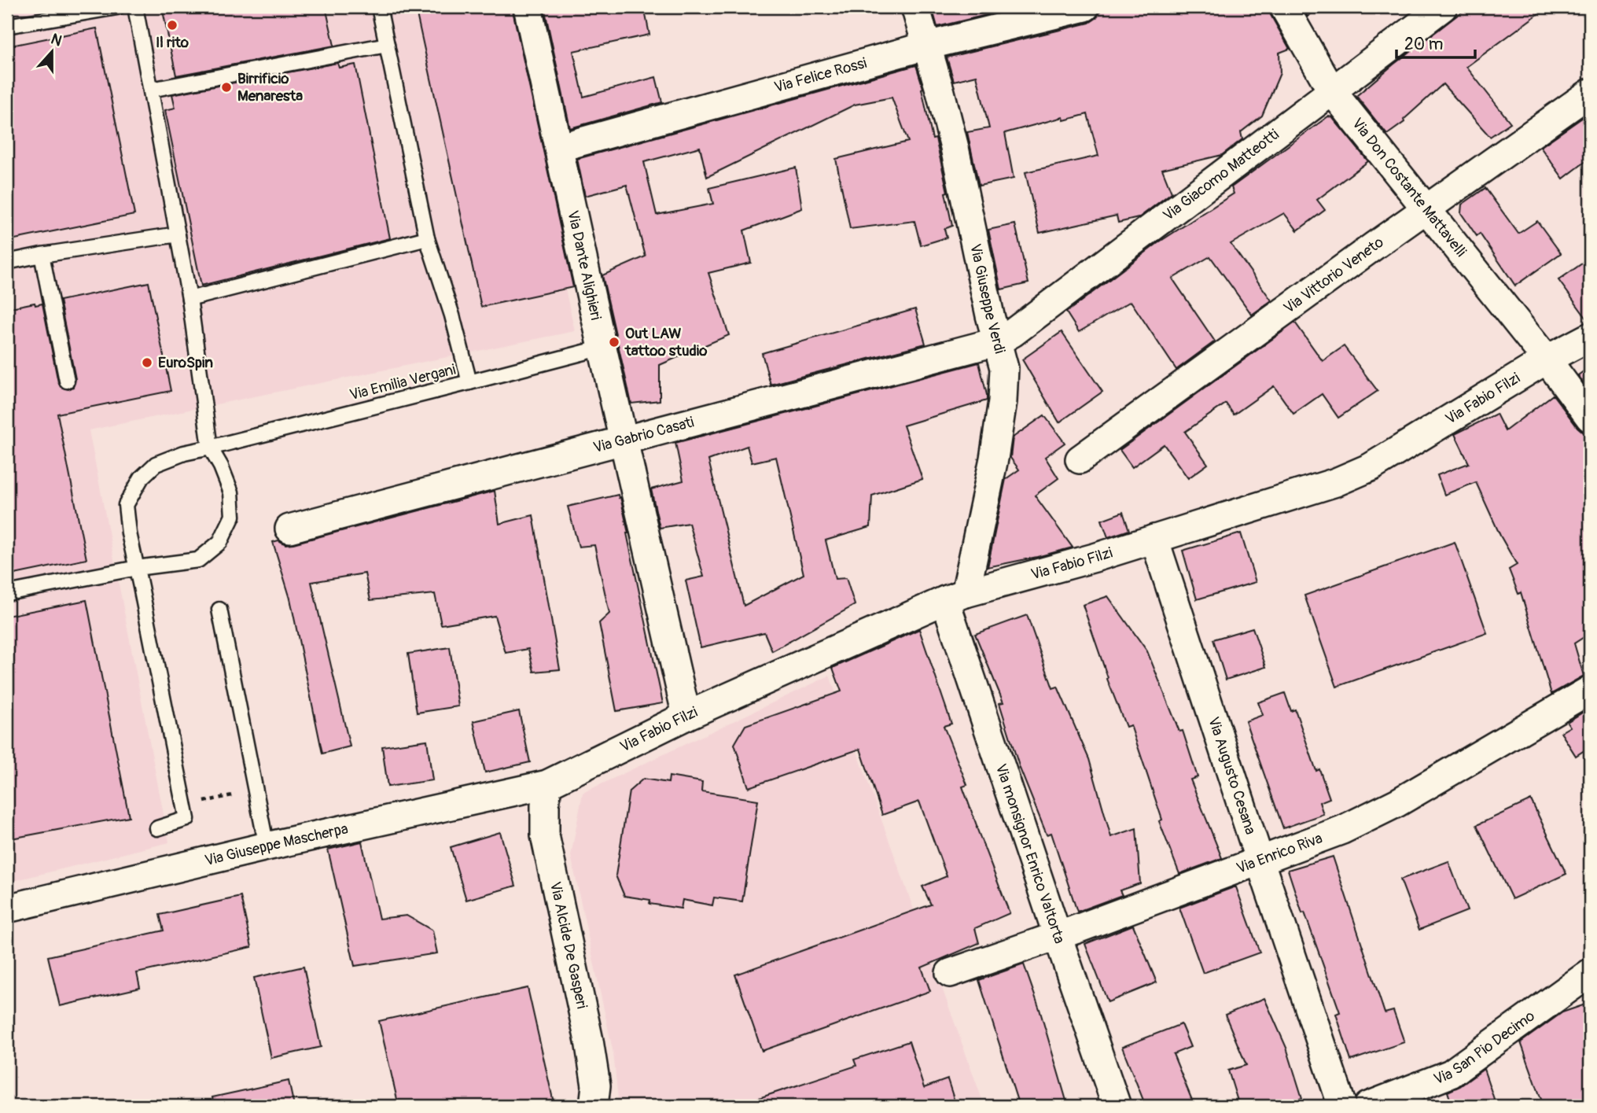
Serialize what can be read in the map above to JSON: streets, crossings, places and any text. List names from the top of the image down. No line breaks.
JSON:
{"streets":{"street":["Via Felice Rossi","Via Giacomo Matteotti","Via Don Costante Mattavelli","Via Dante Alighieri","Via Vittorio Veneto","Via Giuseppe Verdi","Via Fabio Filzi","Via Gabrio Casati","Via Augusto Cesana","Via Giuseppe Mascherpa","Via Enrico Riva","Via monsignor Enrico Valtorta","Via Alcide De Gasperi","Via San Pio Decimo"],"lane":["Via Emilia Vergani"]},"crossings":[["Via Felice Rossi","Via Dante Alighieri"],["Via Felice Rossi","Via Giuseppe Verdi"],["Via Giacomo Matteotti","Via Don Costante Mattavelli"],["Via Giacomo Matteotti","Via Giuseppe Verdi"],["Via Giacomo Matteotti","Via Gabrio Casati"],["Via Don Costante Mattavelli","Via Vittorio Veneto"],["Via Don Costante Mattavelli","Via Fabio Filzi"],["Via Dante Alighieri","Via Emilia Vergani"],["Via Dante Alighieri","Via Fabio Filzi"],["Via Dante Alighieri","Via Gabrio Casati"],["Via Giuseppe Verdi","Via Fabio Filzi"],["Via Giuseppe Verdi","Via Gabrio Casati"],["Via Giuseppe Verdi","Via monsignor Enrico Valtorta"],["Via Fabio Filzi","Via Augusto Cesana"],["Via Fabio Filzi","Via Giuseppe Mascherpa"],["Via Fabio Filzi","Via monsignor Enrico Valtorta"],["Via Fabio Filzi","Via Alcide De Gasperi"],["Via Augusto Cesana","Via Enrico Riva"],["Via Giuseppe Mascherpa","Via Alcide De Gasperi"],["Via Enrico Riva","Via monsignor Enrico Valtorta"]],"places":["Il rito","Birrificio Menaresta","Out LAW tattoo studio","EuroSpin"],"scale_bar":"20 m","north":"top"}
